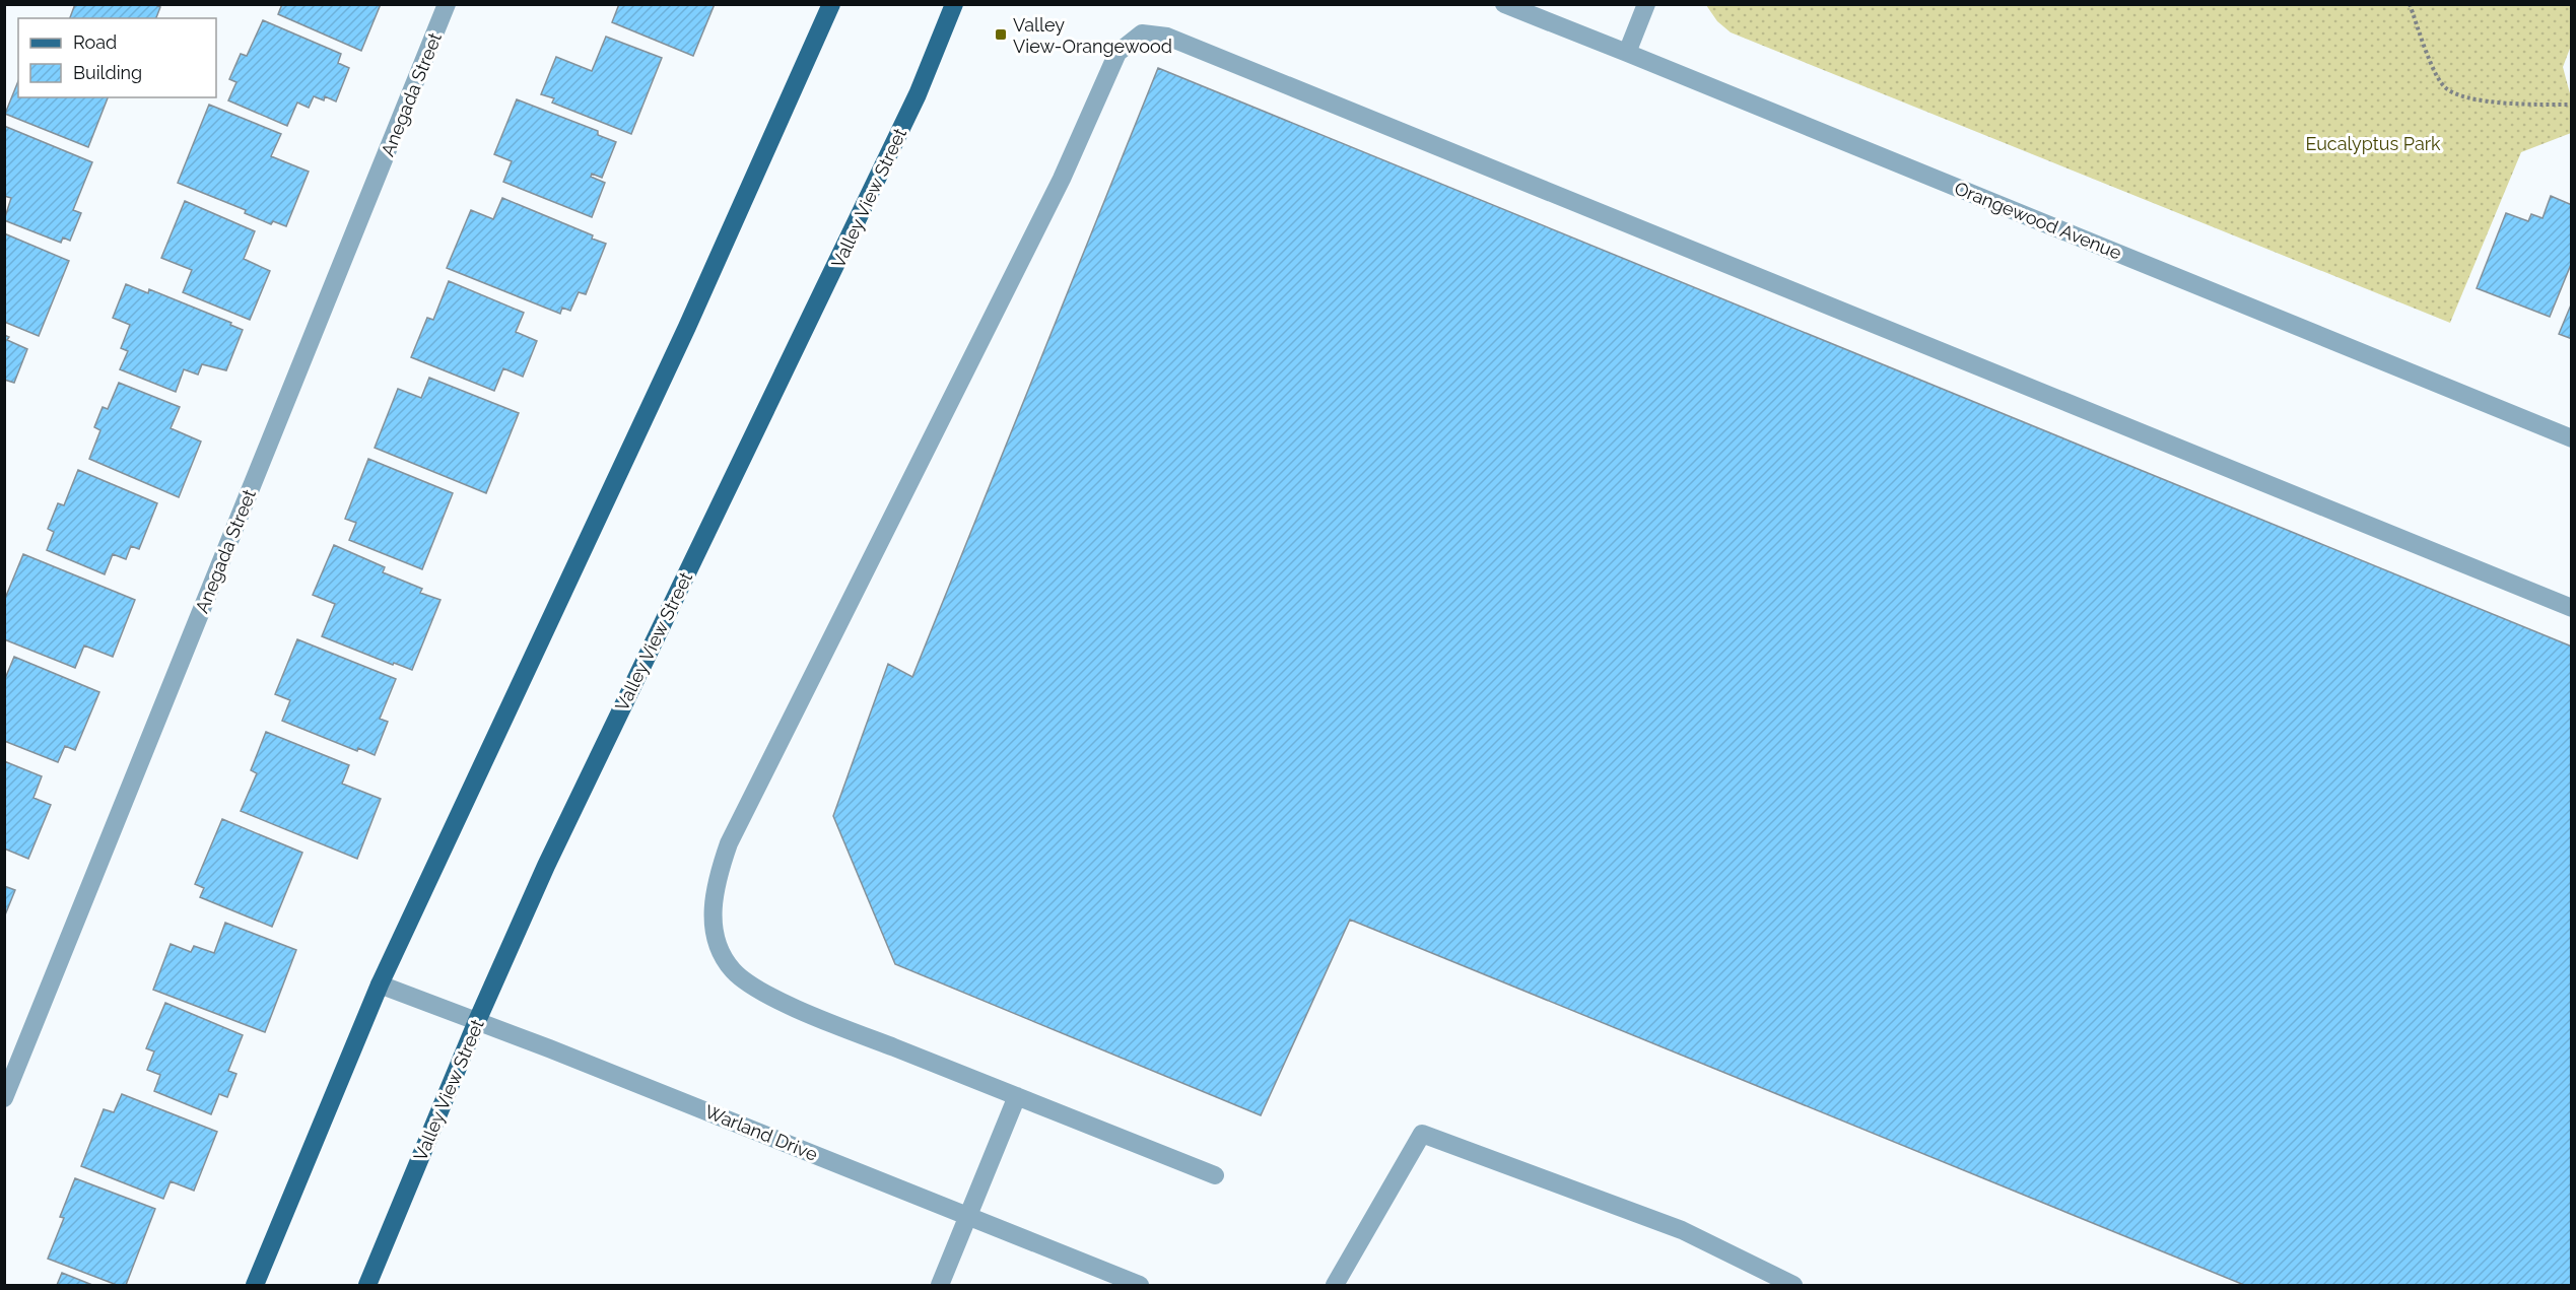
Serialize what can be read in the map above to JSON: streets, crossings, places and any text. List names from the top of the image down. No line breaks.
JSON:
{"streets":{"main road":["Valley View Street"],"street":["Anegada Street","Orangewood Avenue","Warland Drive"]},"crossings":[["Valley View Street","Warland Drive"]],"parks":["Eucalyptus Park"],"places":{"transit":["Valley View-Orangewood"]},"legend":["Road","Building"]}
